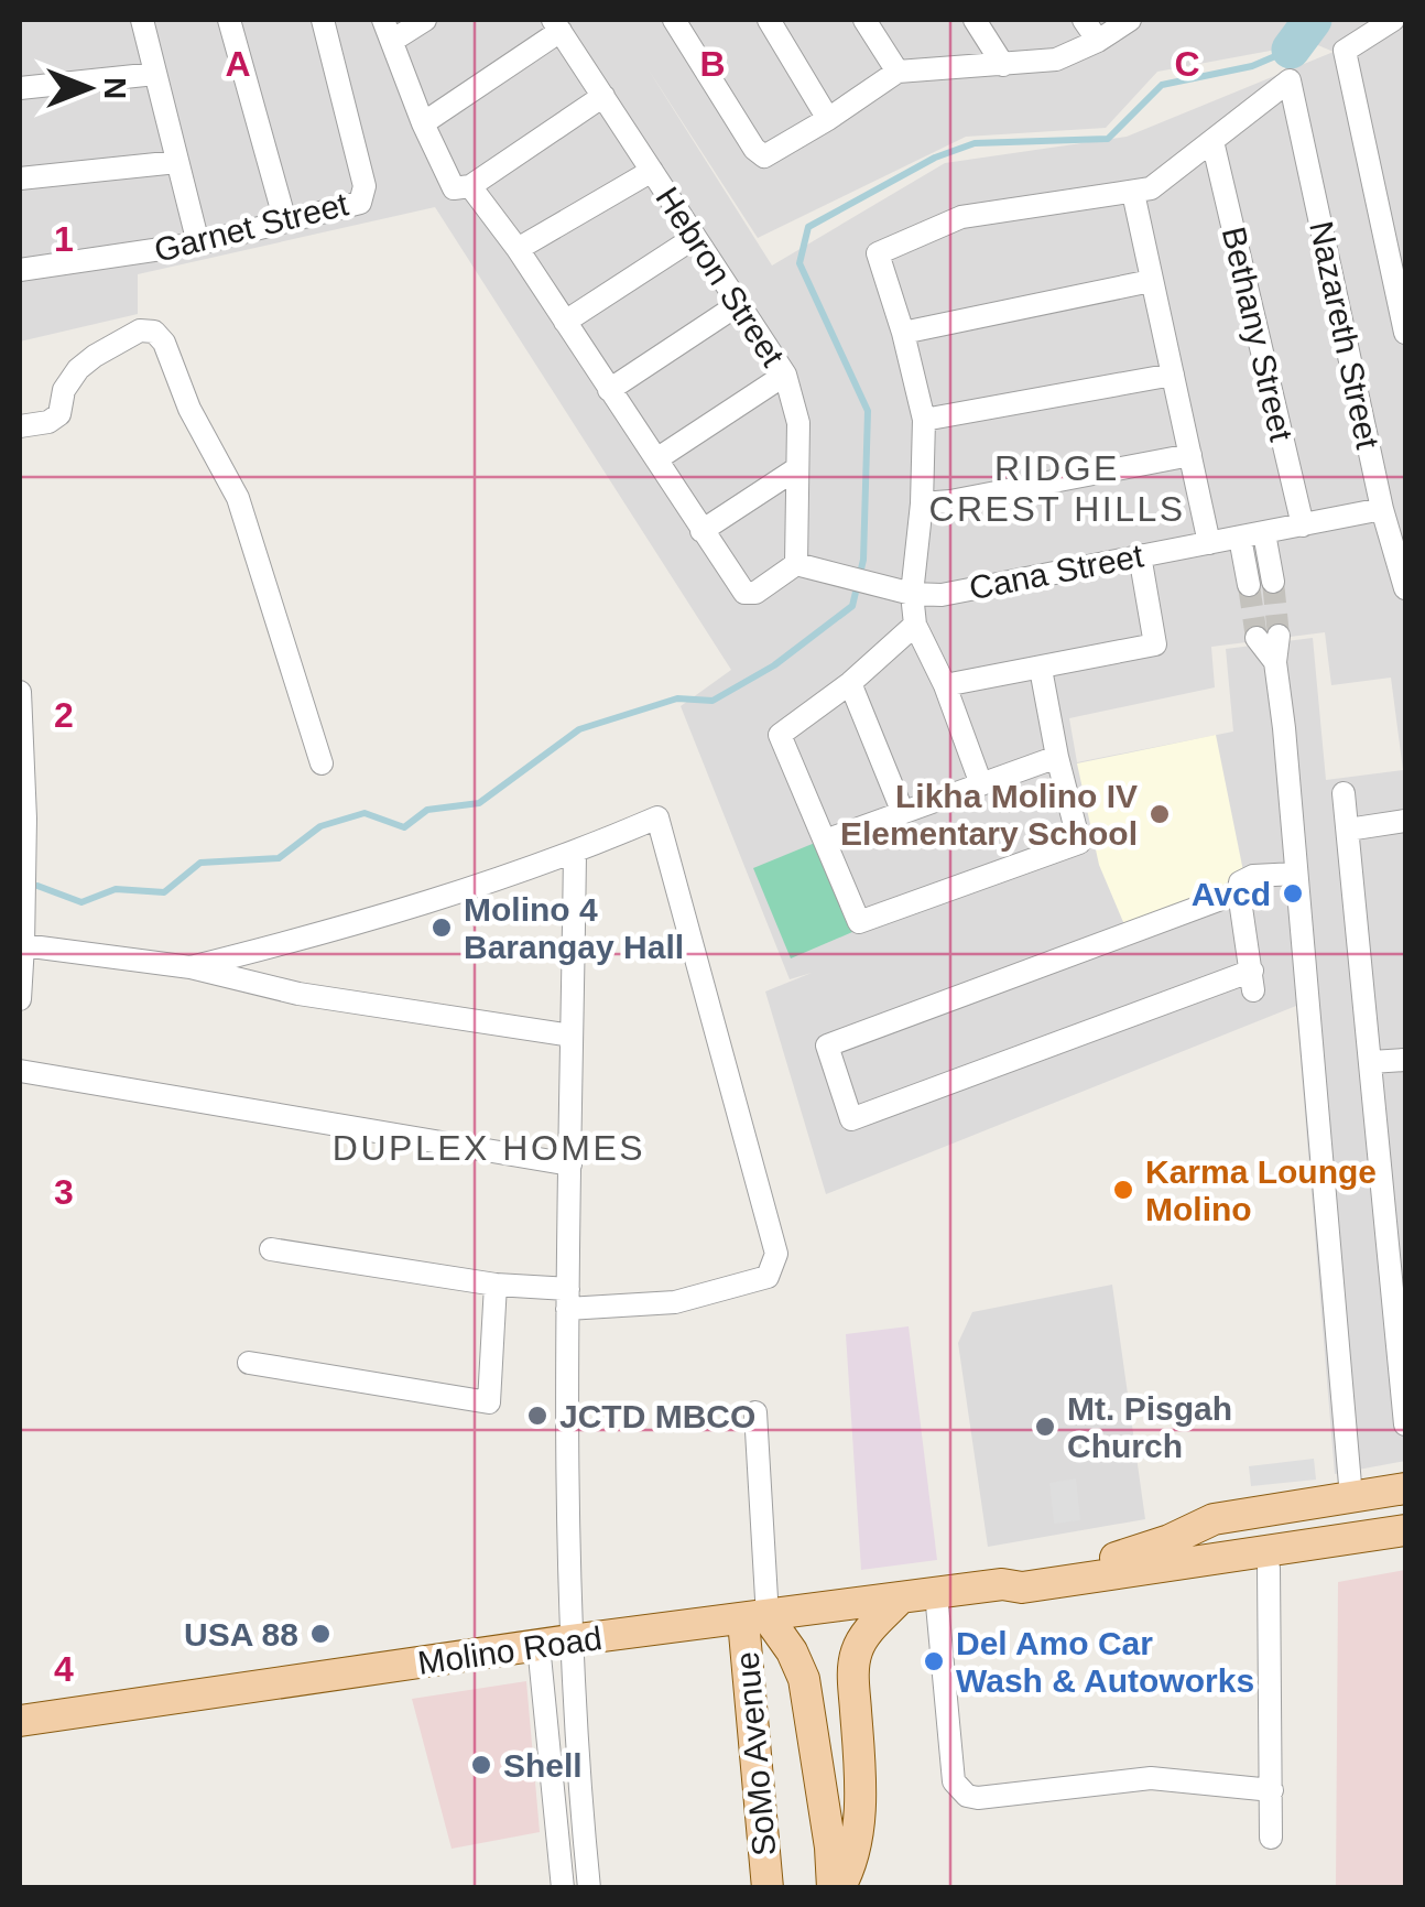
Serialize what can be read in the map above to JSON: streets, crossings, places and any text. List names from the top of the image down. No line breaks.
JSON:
{"streets":{"main road":["Molino Road","SoMo Avenue"],"street":["Garnet Street","Hebron Street","Bethany Street","Nazareth Street","Cana Street"]},"crossings":[["Hebron Street","Cana Street"],["Bethany Street","Nazareth Street"],["Bethany Street","Cana Street"],["Nazareth Street","Cana Street"],["Molino Road","SoMo Avenue"]],"districts":["RIDGE CREST HILLS","DUPLEX HOMES"],"places":["Likha Molino IV Elementary School","Avcd","Molino 4 Barangay Hall","Karma Lounge Molino","JCTD MBCO","Mt. Pisgah Church","USA 88","Del Amo Car Wash & Autoworks","Shell"],"north":"right","grid":{"columns":["A","B","C"],"rows":["1","2","3","4"]}}
